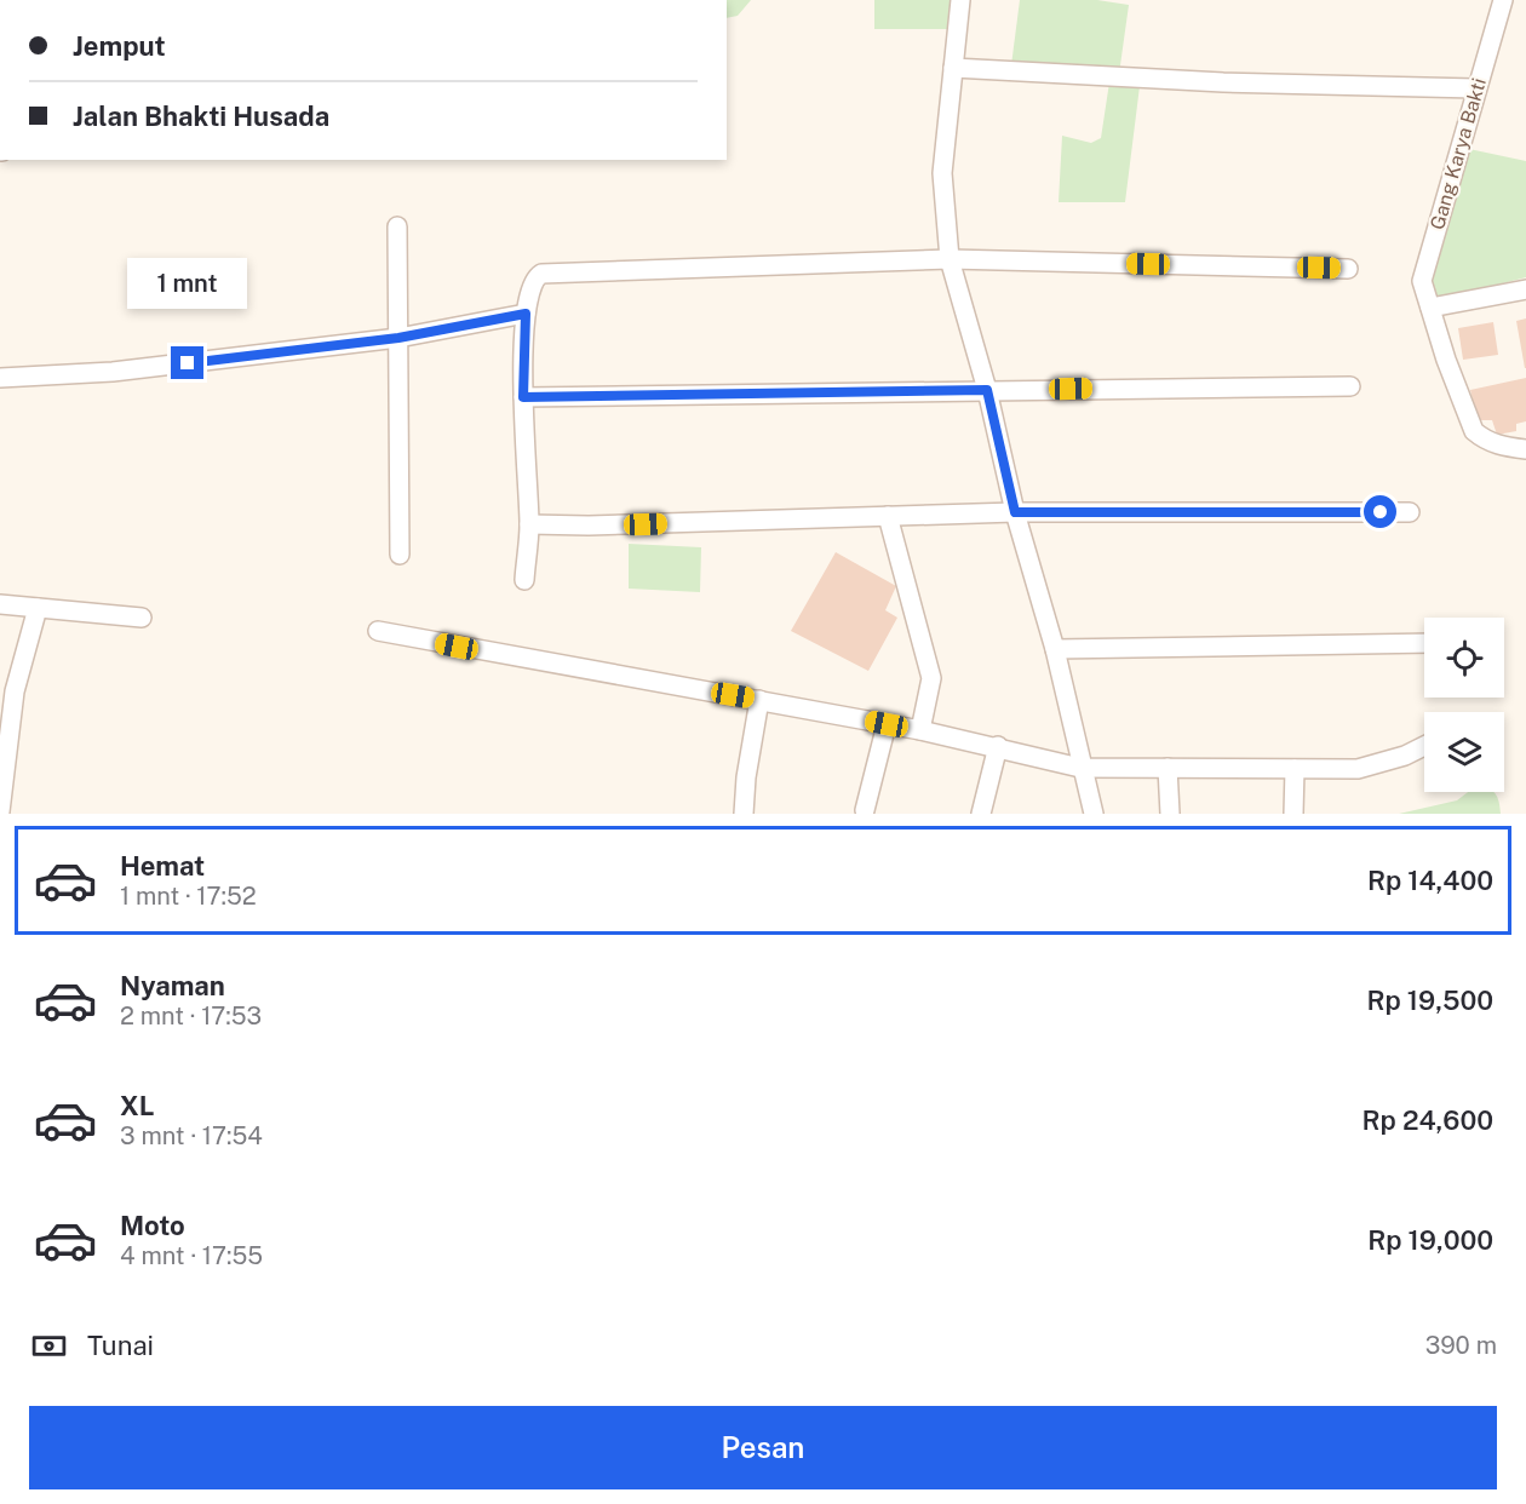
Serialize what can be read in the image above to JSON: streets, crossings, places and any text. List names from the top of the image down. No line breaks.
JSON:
{"streets":{"street":["Gang Karya Bakti"]},"page":{"banner":["Jemput","Jalan Bhakti Husada"],"bubble":"1 mnt","list":[{"name":"Hemat","note":"1 mnt · 17:52","value":"Rp 14,400"},{"name":"Nyaman","note":"2 mnt · 17:53","value":"Rp 19,500"},{"name":"XL","note":"3 mnt · 17:54","value":"Rp 24,600"},{"name":"Moto","note":"4 mnt · 17:55","value":"Rp 19,000"}],"pay":["Tunai","390 m"],"buttons":"Pesan"}}
